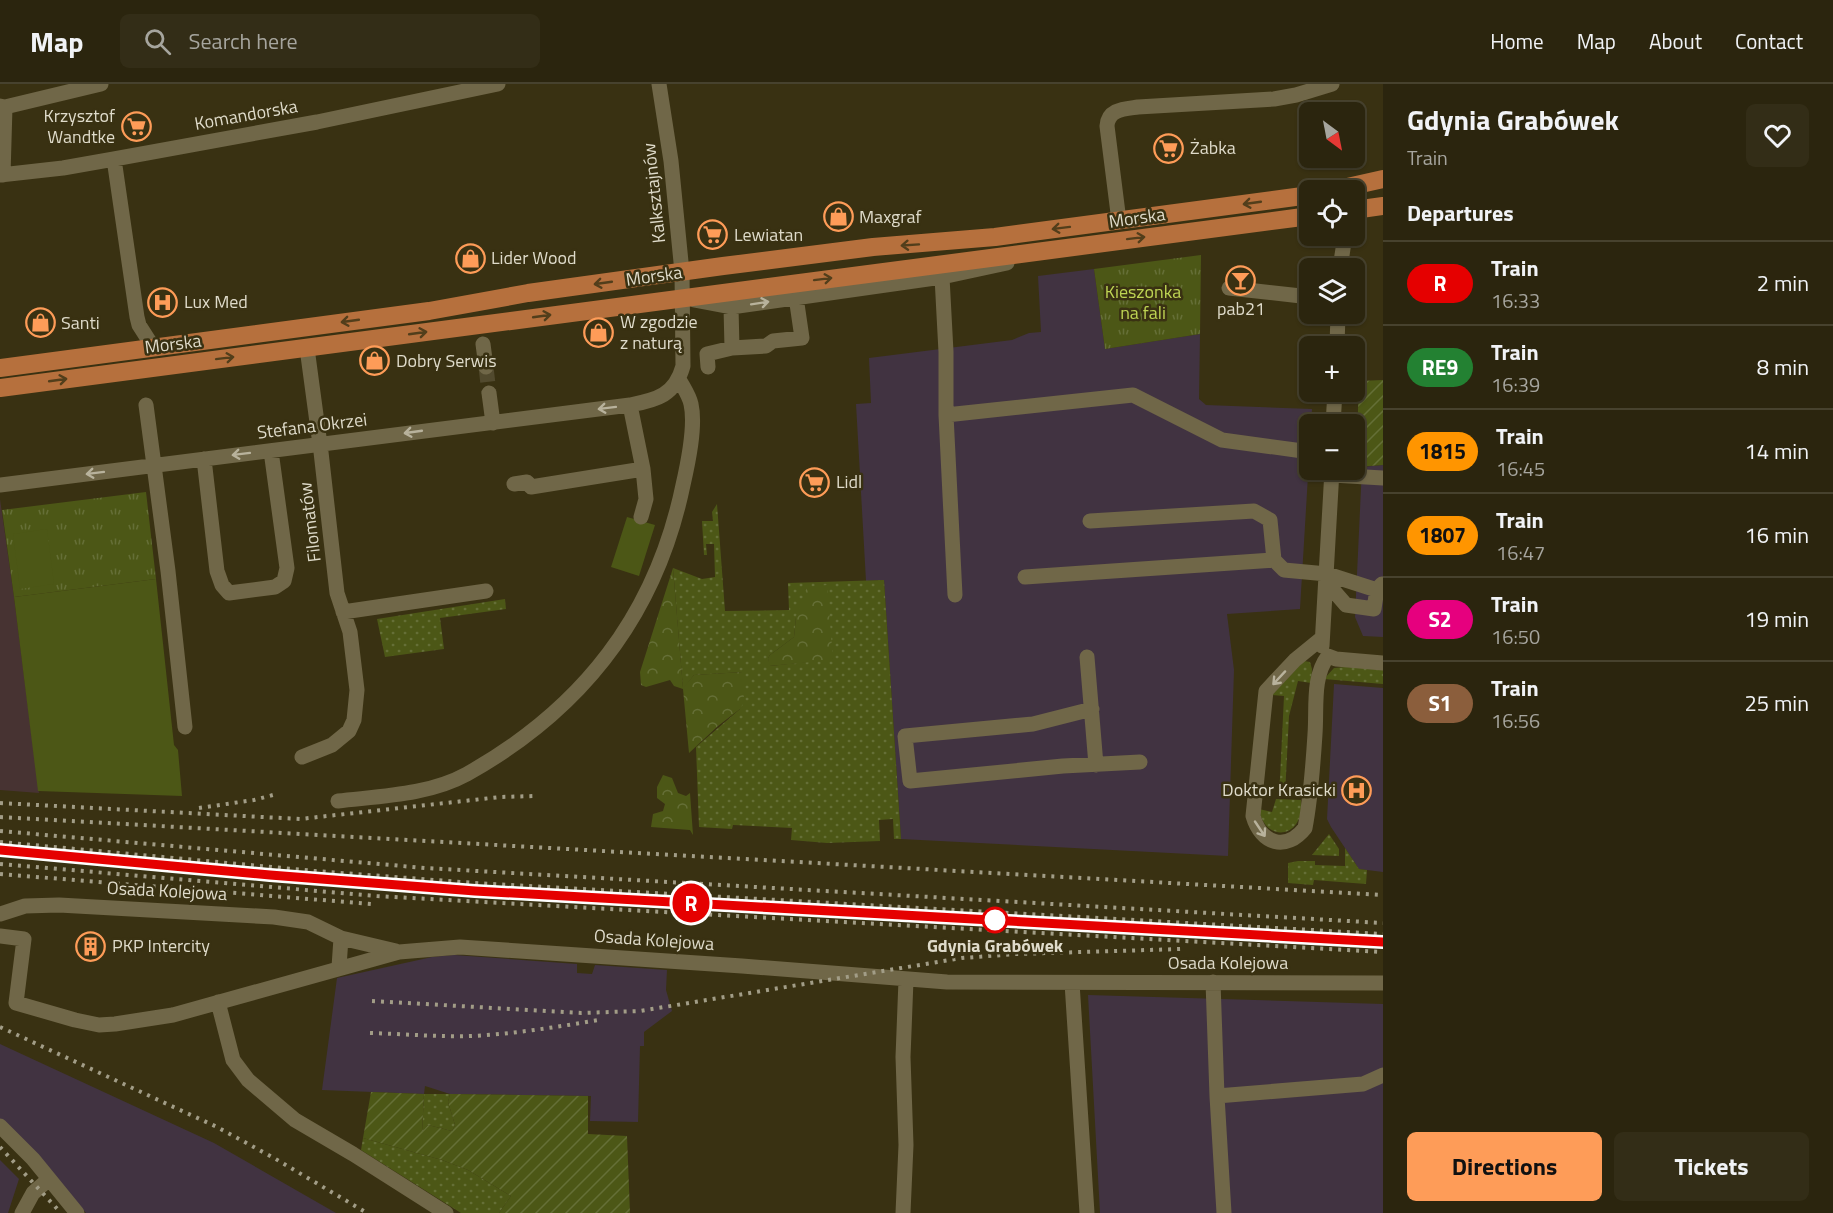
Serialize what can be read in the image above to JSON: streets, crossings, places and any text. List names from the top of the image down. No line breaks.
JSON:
{"streets":{"main road":["Morska"],"street":["Komandorska","Kalksztajnów","Stefana Okrzei","Filomatów","Osada Kolejowa"]},"crossings":[["Kalksztajnów","Morska"],["Morska","Filomatów"],["Stefana Okrzei","Filomatów"]],"one_way":["Stefana Okrzei"],"parks":["Kieszonka na fali"],"places":{"supermarket":["Krzysztof Wandtke","Żabka","Lewiatan","Lidl"],"shop":["Maxgraf","Lider Wood","Santi","W zgodzie z naturą","Dobry Serwis"],"bar":["pab21"],"hospital":["Lux Med","Doktor Krasicki"],"other":["Gdynia Grabówek"],"building":["PKP Intercity"]},"north":"bottom right","page":{"header":"Map","search":"Search here","nav":["Home","Map","About","Contact"],"on_map":"R","heading":[["Gdynia Grabówek","Train"],"Departures"],"map_buttons":["+","−"],"list":[{"mark":"R","name":"Train","note":"16:33","value":"2 min"},{"mark":"RE9","name":"Train","note":"16:39","value":"8 min"},{"mark":"1815","name":"Train","note":"16:45","value":"14 min"},{"mark":"1807","name":"Train","note":"16:47","value":"16 min"},{"mark":"S2","name":"Train","note":"16:50","value":"19 min"},{"mark":"S1","name":"Train","note":"16:56","value":"25 min"}],"buttons":["Directions","Tickets"]}}
